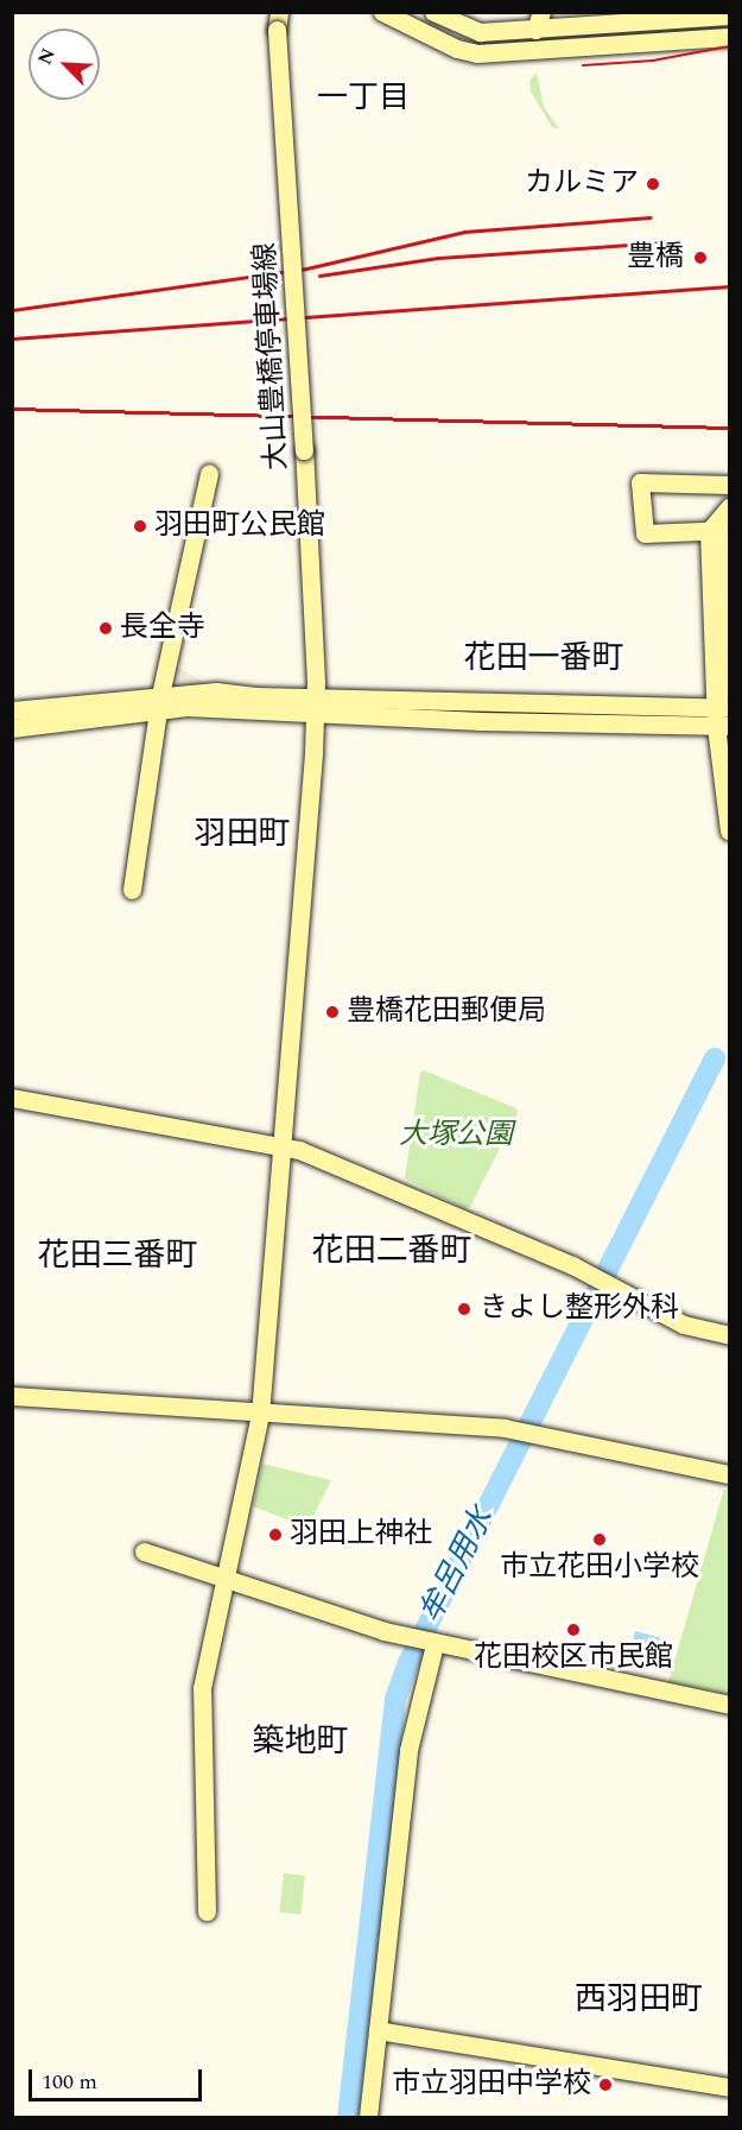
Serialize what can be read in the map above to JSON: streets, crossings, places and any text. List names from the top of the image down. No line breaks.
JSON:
{"streets":{"street":["大山豊橋停車場線"]},"districts":["一丁目","花田一番町","羽田町","花田二番町","花田三番町","築地町","西羽田町"],"water":["牟呂用水"],"parks":["大塚公園"],"places":["カルミア","豊橋","羽田町公民館","長全寺","豊橋花田郵便局","きよし整形外科","羽田上神社","市立花田小学校","花田校区市民館","市立羽田中学校"],"scale_bar":"100 m","north":"top left"}
